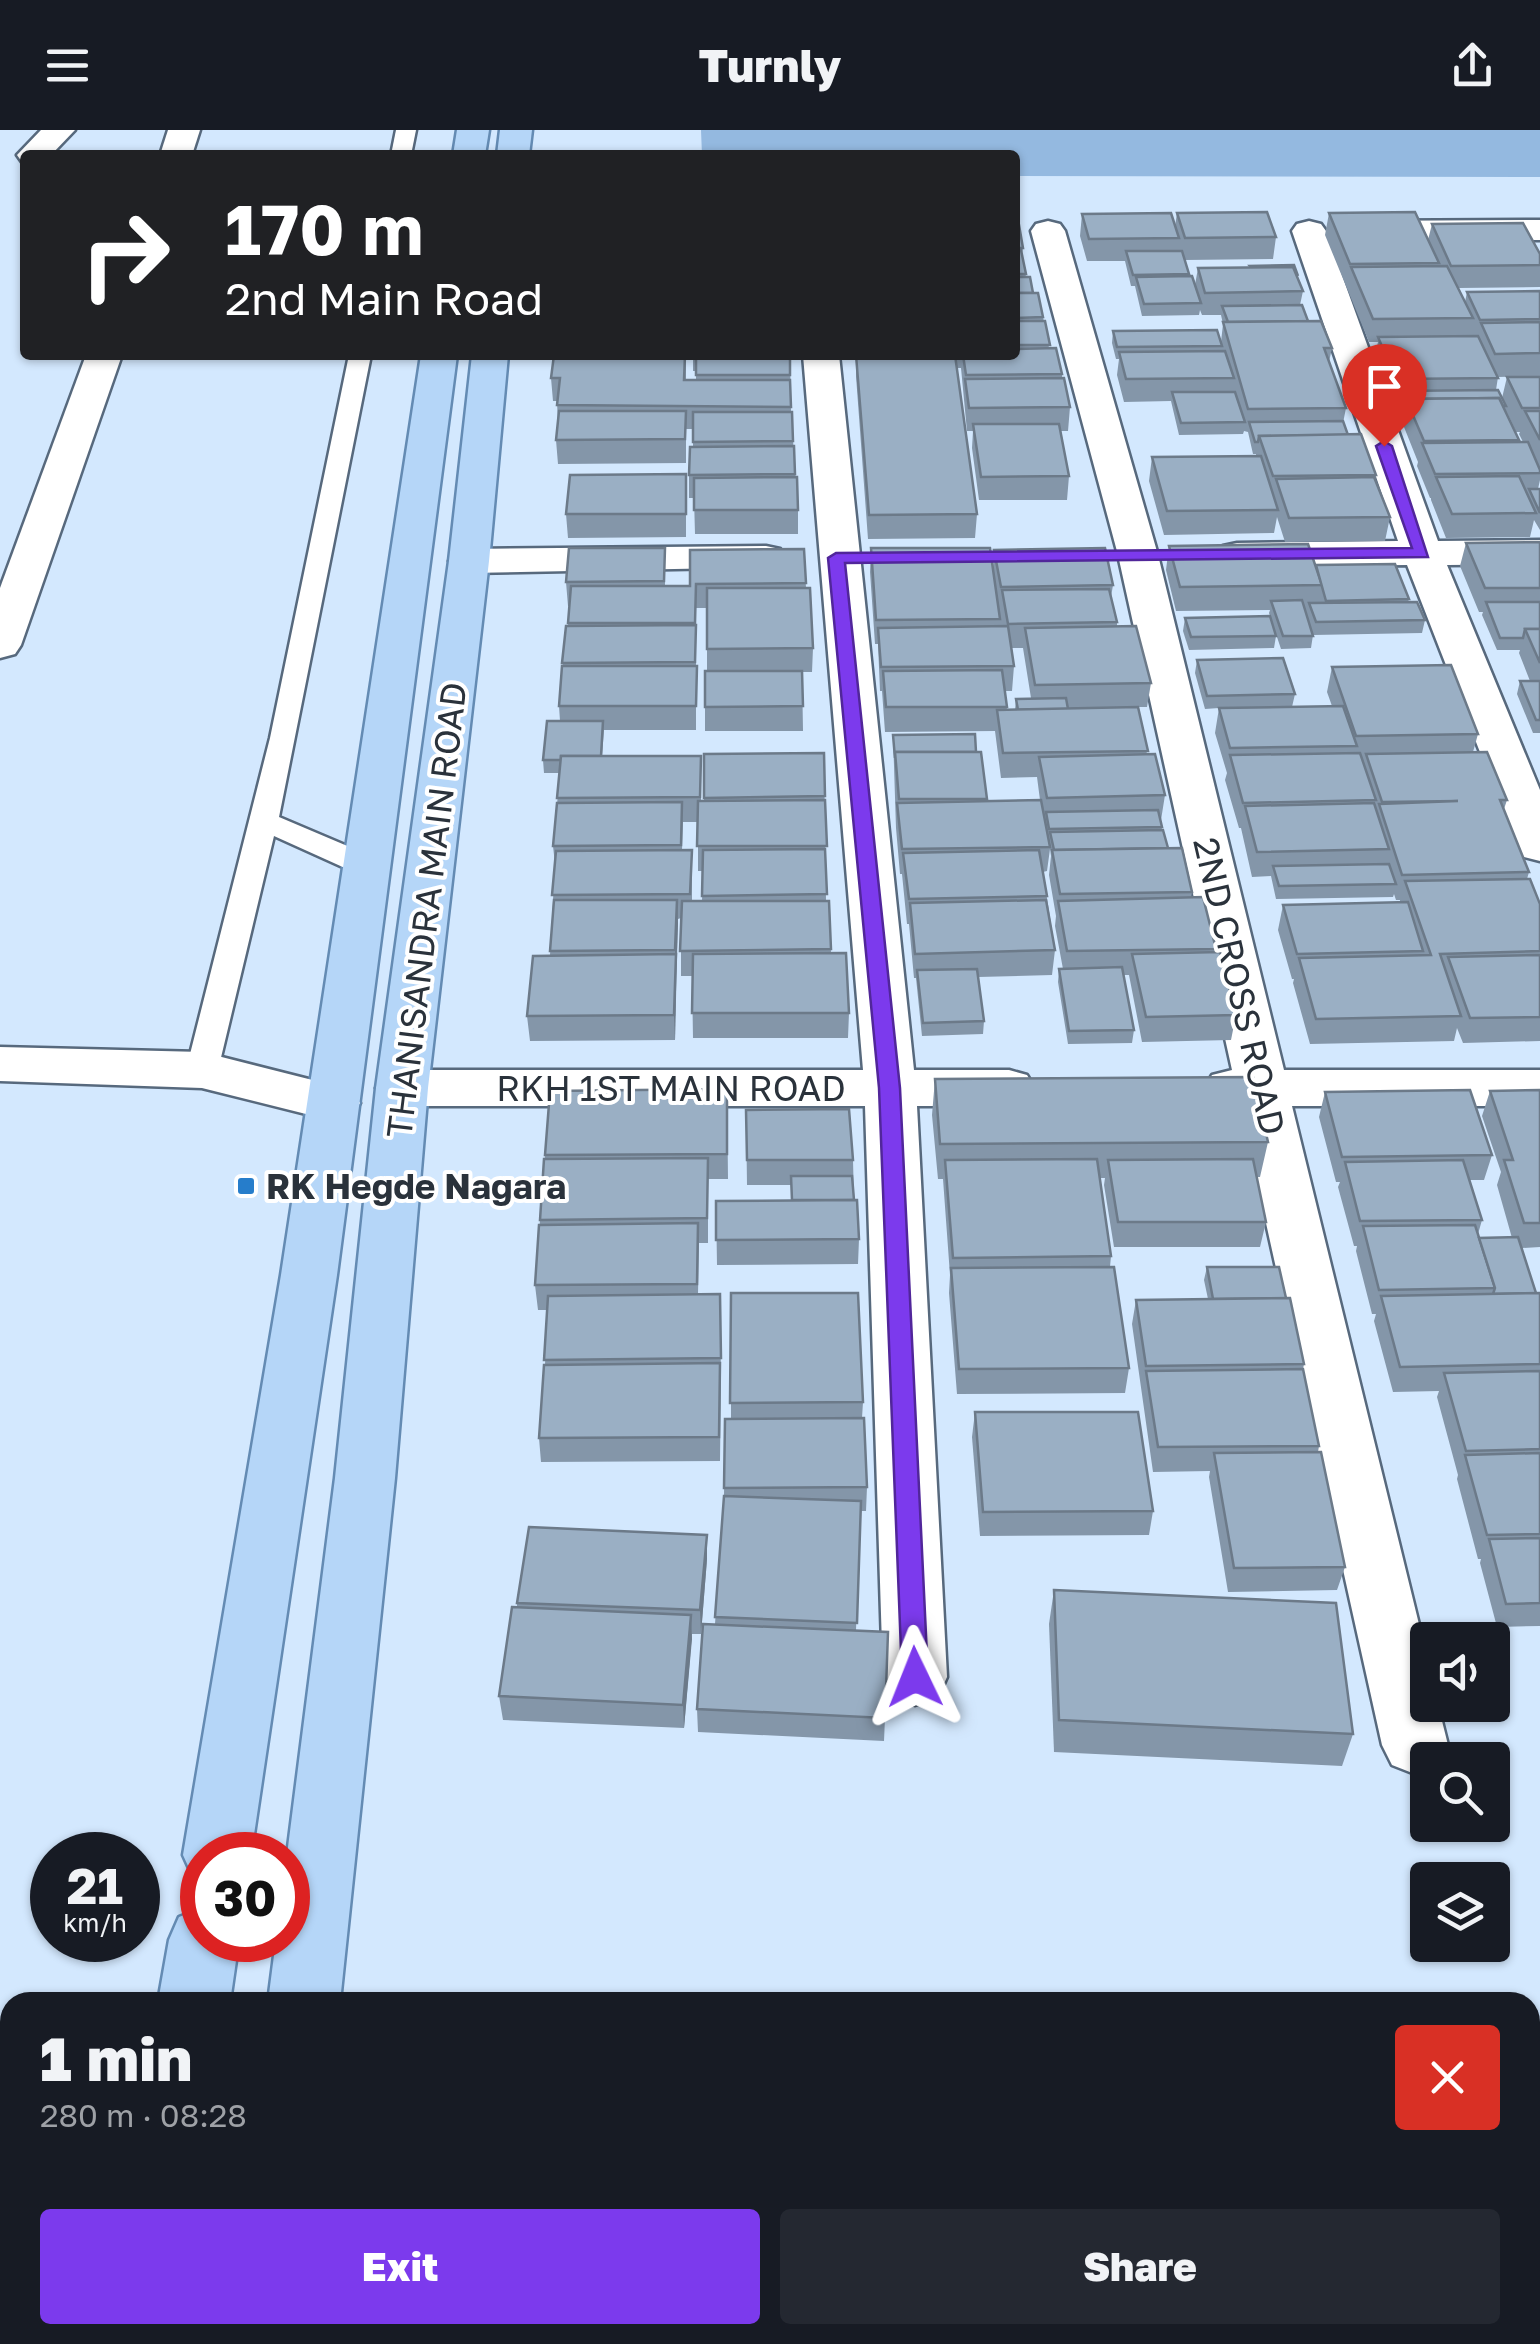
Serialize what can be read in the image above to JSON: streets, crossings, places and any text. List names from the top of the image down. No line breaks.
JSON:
{"streets":{"main road":["THANISANDRA MAIN ROAD"],"street":["2ND CROSS ROAD","RKH 1ST MAIN ROAD"]},"crossings":[["THANISANDRA MAIN ROAD","RKH 1ST MAIN ROAD"]],"places":{"transit":["RK Hegde Nagara"]},"page":{"header":"Turnly","turn":["170 m","2nd Main Road"],"speed":"21 km/h","limit":"30","heading":["1 min","280 m · 08:28"],"buttons":["Exit","Share"]}}
